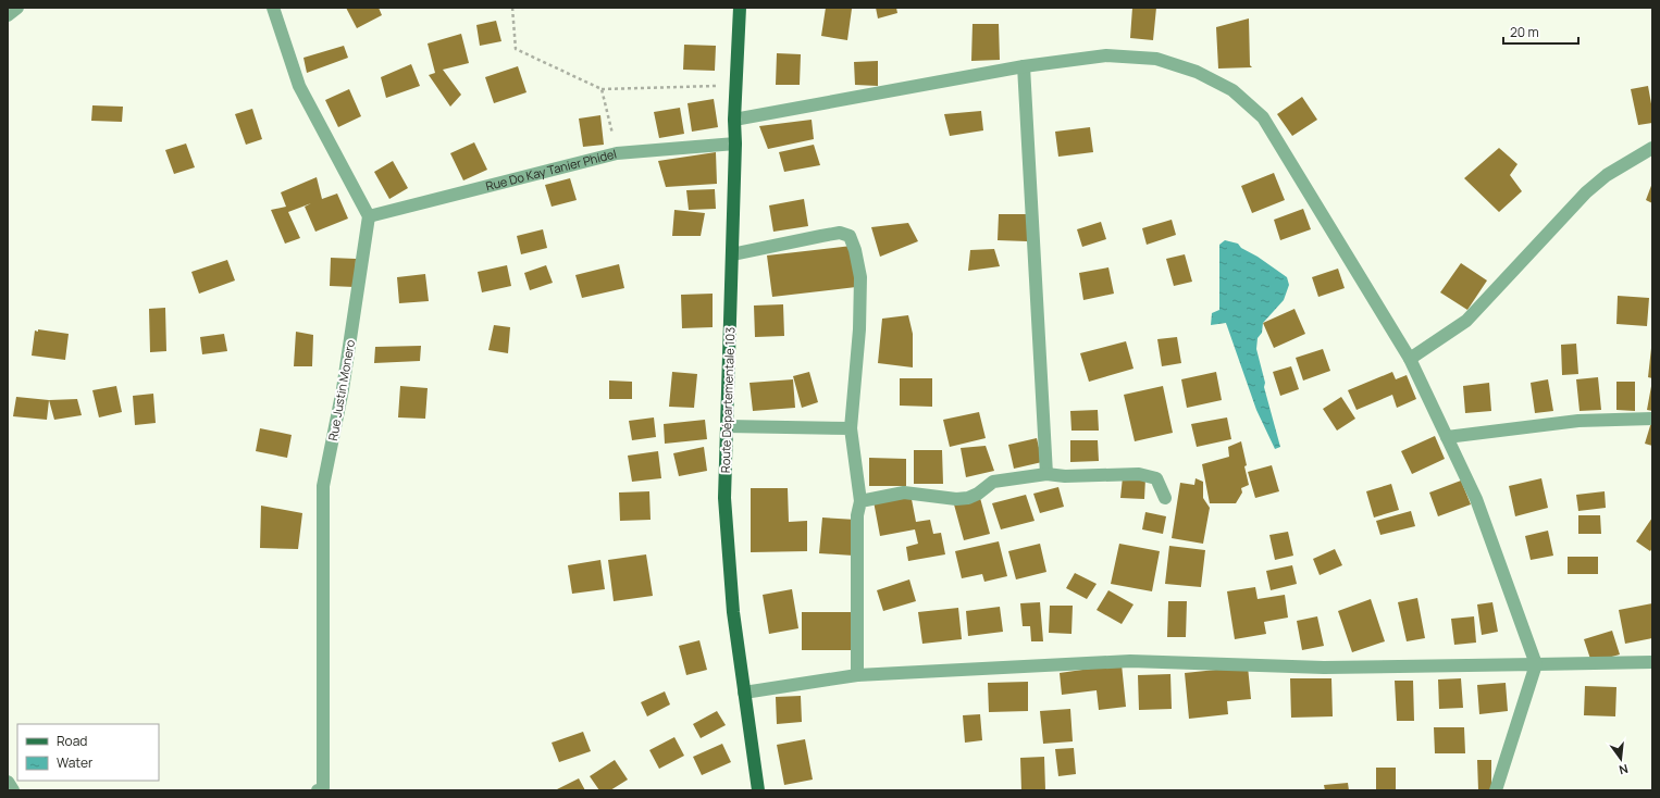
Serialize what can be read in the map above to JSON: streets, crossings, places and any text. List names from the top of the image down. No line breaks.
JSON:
{"streets":{"main road":["Route Départementale 103"],"street":["Rue Do Kay Tanier Phidel","Rue Justin Monero"]},"crossings":[["Rue Do Kay Tanier Phidel","Rue Justin Monero"],["Rue Do Kay Tanier Phidel","Route Départementale 103"]],"legend":["Road","Water"],"scale_bar":"20 m","north":"bottom"}
